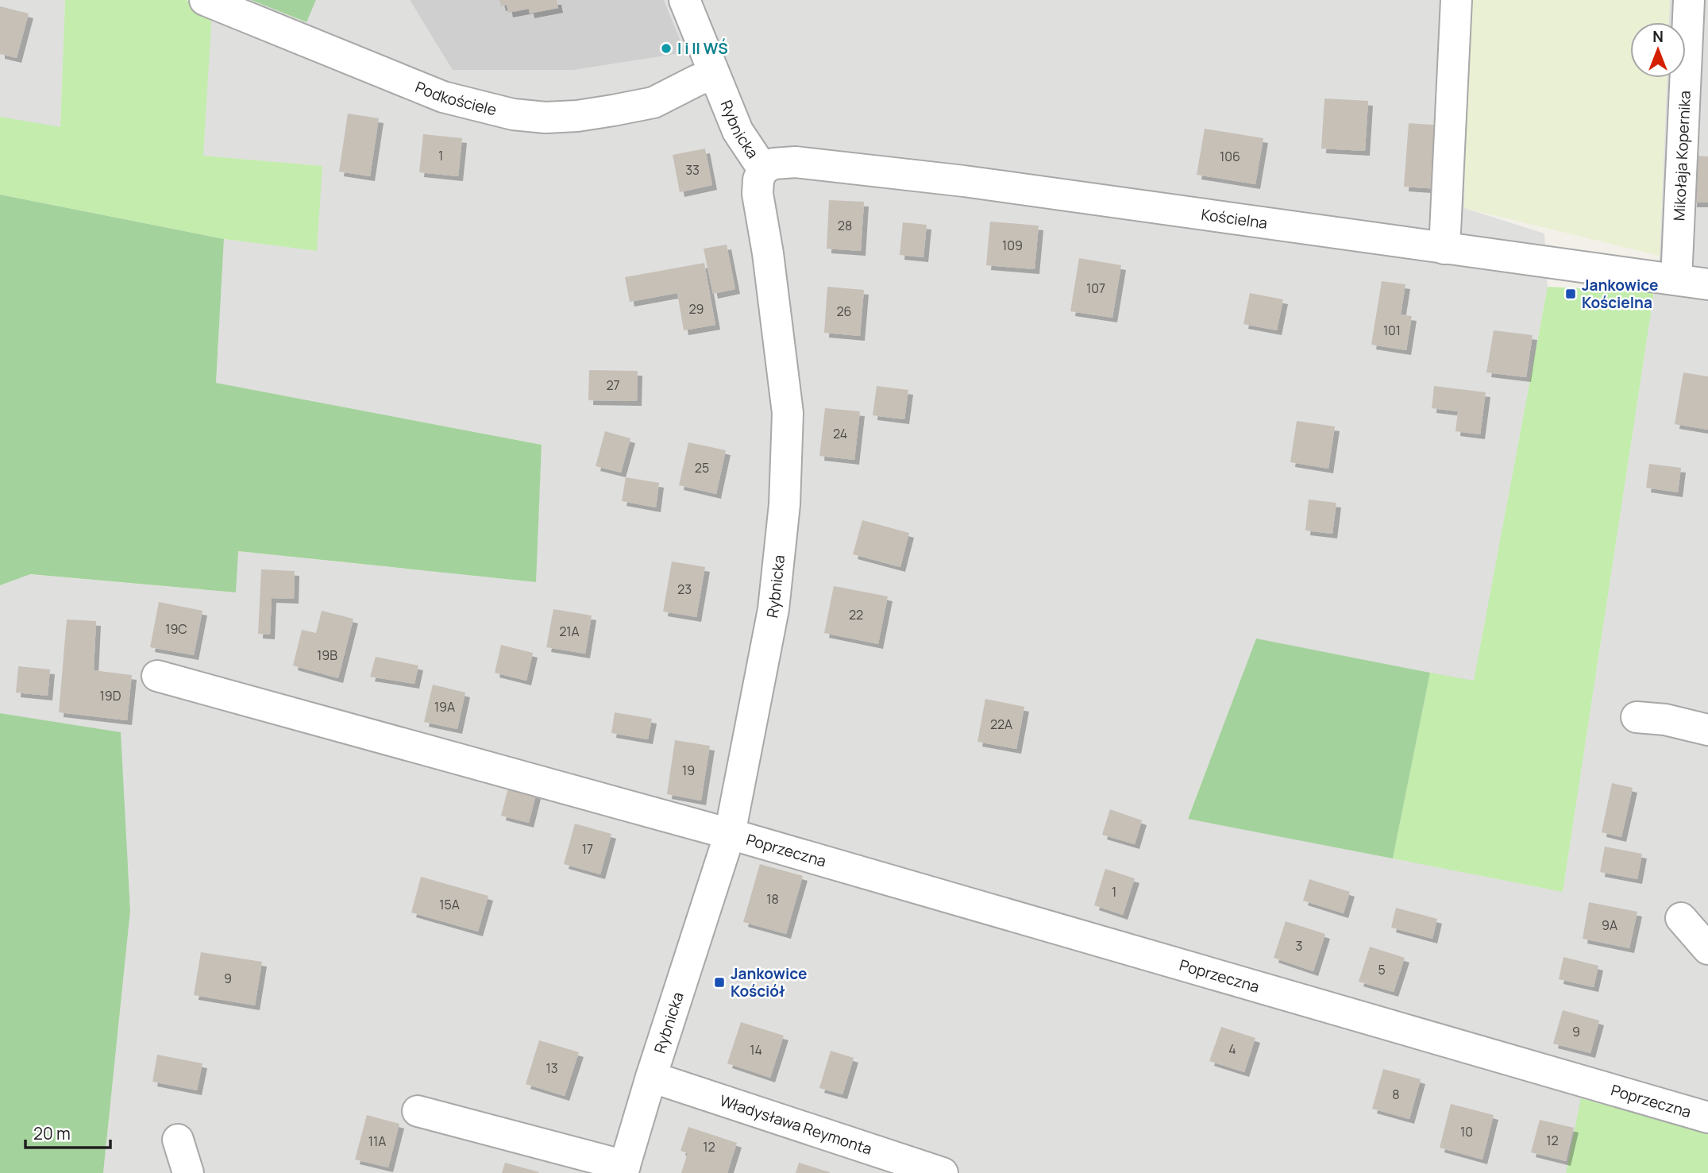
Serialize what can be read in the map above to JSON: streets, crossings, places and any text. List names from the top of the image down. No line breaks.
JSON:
{"streets":{"street":["Podkościele","Rybnicka","Mikołaja Kopernika","Kościelna","Poprzeczna","Władysława Reymonta"]},"crossings":[["Podkościele","Rybnicka"],["Rybnicka","Kościelna"],["Rybnicka","Poprzeczna"],["Rybnicka","Władysława Reymonta"],["Mikołaja Kopernika","Kościelna"]],"places":{"other":["I i II WŚ"],"transit":["Jankowice Kościelna","Jankowice Kościół"]},"house_numbers":["1","106","33","28","109","107","29","26","101","27","24","25","23","22","19C","21A","19B","19D","19A","22A","19","17","1","18","15A","9A","3","5","9","9","4","14","13","8","10","12","11A","12"],"scale_bar":"20 m","north":"top"}
